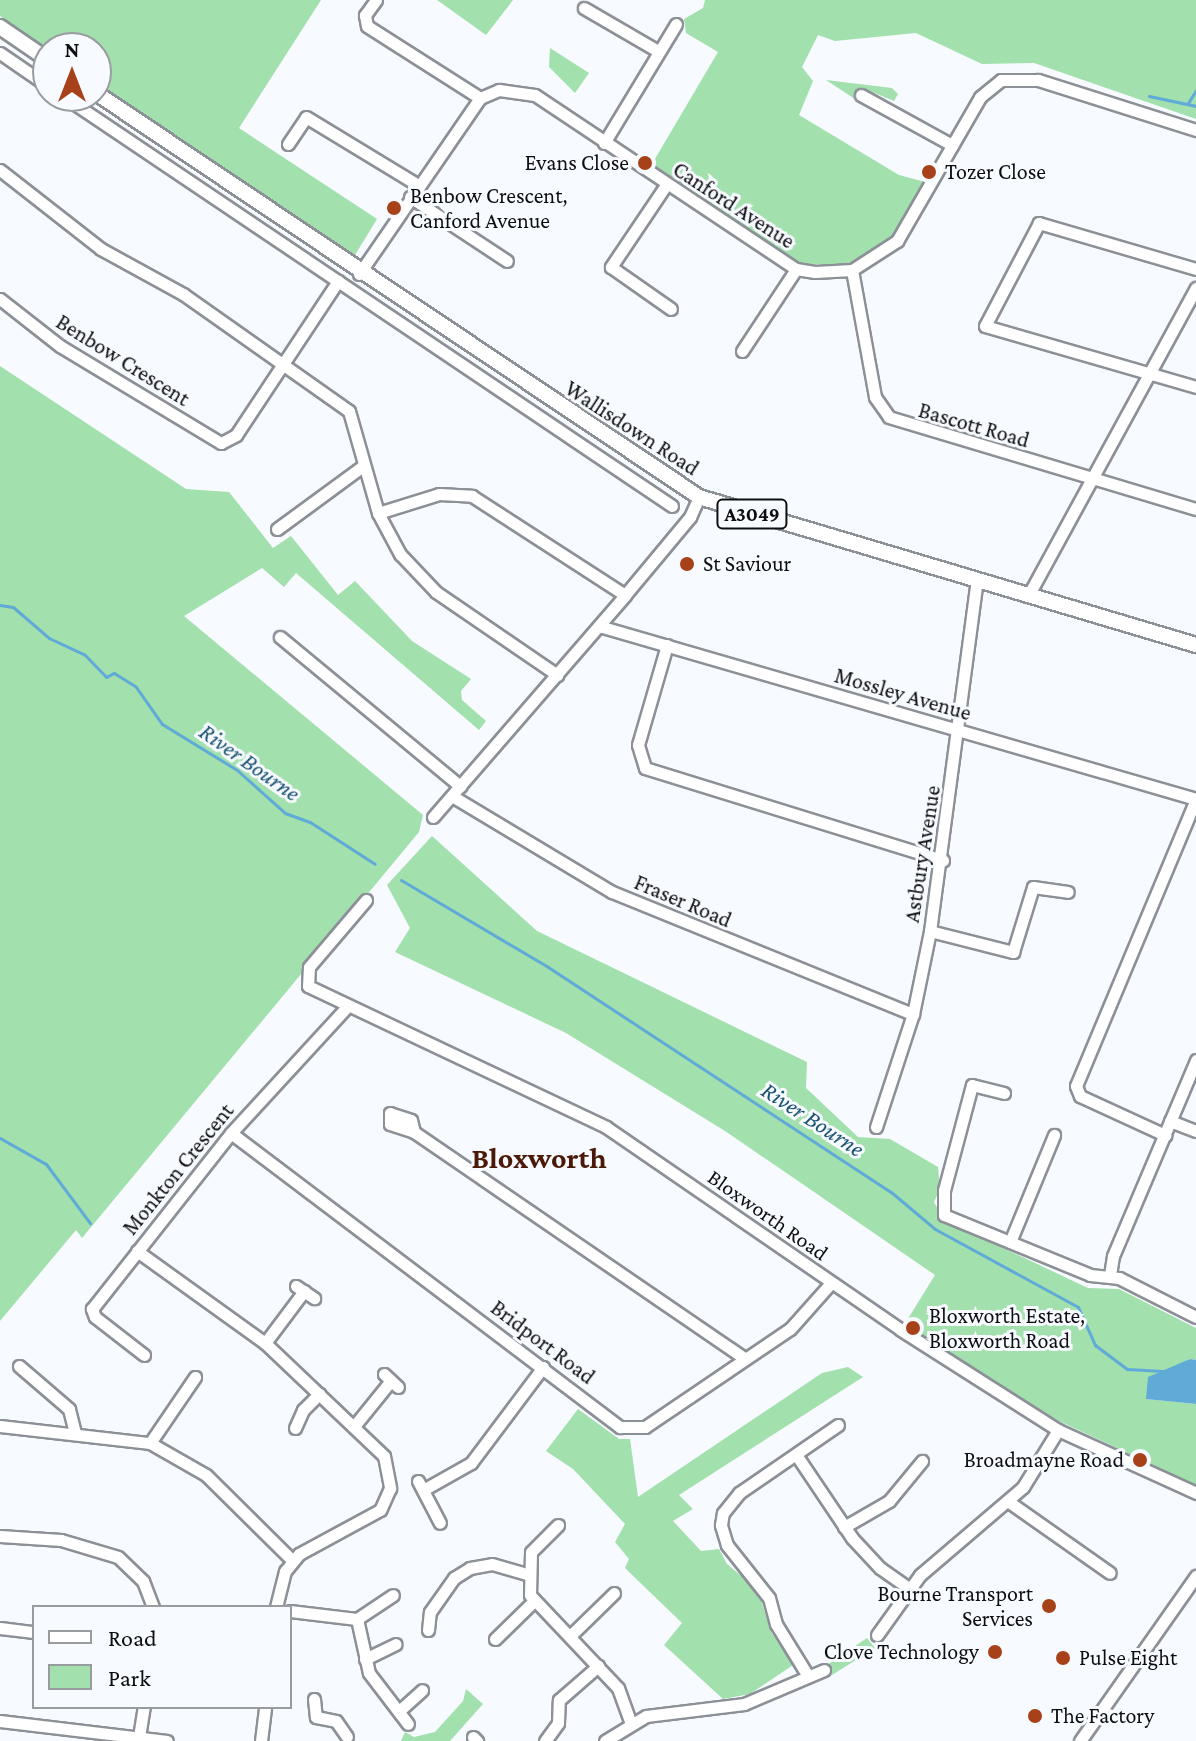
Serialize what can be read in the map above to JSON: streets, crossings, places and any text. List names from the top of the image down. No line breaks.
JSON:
{"streets":{"main road":["Wallisdown Road","A3049"],"street":["Canford Avenue","Benbow Crescent","Bascott Road","Mossley Avenue","Astbury Avenue","Fraser Road","Monkton Crescent","Bloxworth Road","Bridport Road"]},"crossings":[["Canford Avenue","Bascott Road"],["Benbow Crescent","Wallisdown Road"],["Wallisdown Road","Astbury Avenue"],["Mossley Avenue","Astbury Avenue"],["Astbury Avenue","Fraser Road"],["Monkton Crescent","Bloxworth Road"],["Monkton Crescent","Bridport Road"],["Bloxworth Road","Bridport Road"]],"districts":["Bloxworth"],"water":["River Bourne"],"places":["Evans Close","Tozer Close","Benbow Crescent, Canford Avenue","St Saviour","Bloxworth Estate, Bloxworth Road","Broadmayne Road","Bourne Transport Services","Clove Technology","Pulse Eight","The Factory"],"legend":["Road","Park"],"north":"top"}
